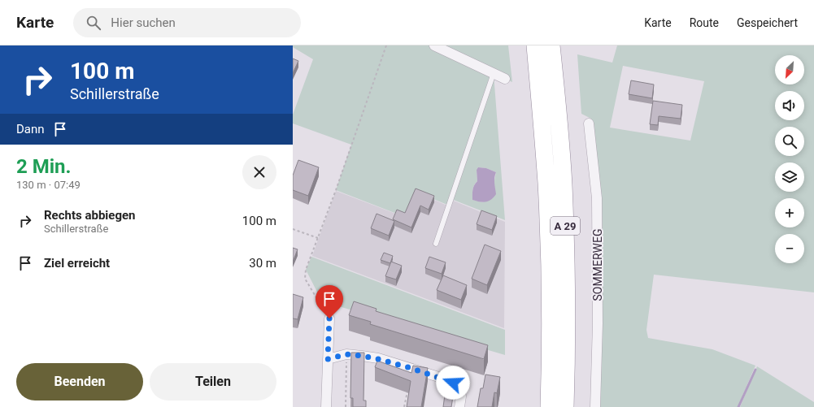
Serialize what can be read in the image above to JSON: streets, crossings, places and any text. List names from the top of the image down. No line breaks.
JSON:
{"streets":{"highway":["A 29"],"street":["SOMMERWEG"]},"north":"bottom left","page":{"header":"Karte","search":"Hier suchen","nav":["Karte","Route","Gespeichert"],"turn":["100 m","Schillerstraße"],"map_buttons":["+","−"],"then":"Dann","heading":["2 Min.","130 m · 07:49"],"list":[{"name":"Rechts abbiegen","note":"Schillerstraße","value":"100 m"},{"name":"Ziel erreicht","value":"30 m"}],"buttons":["Beenden","Teilen"]}}
